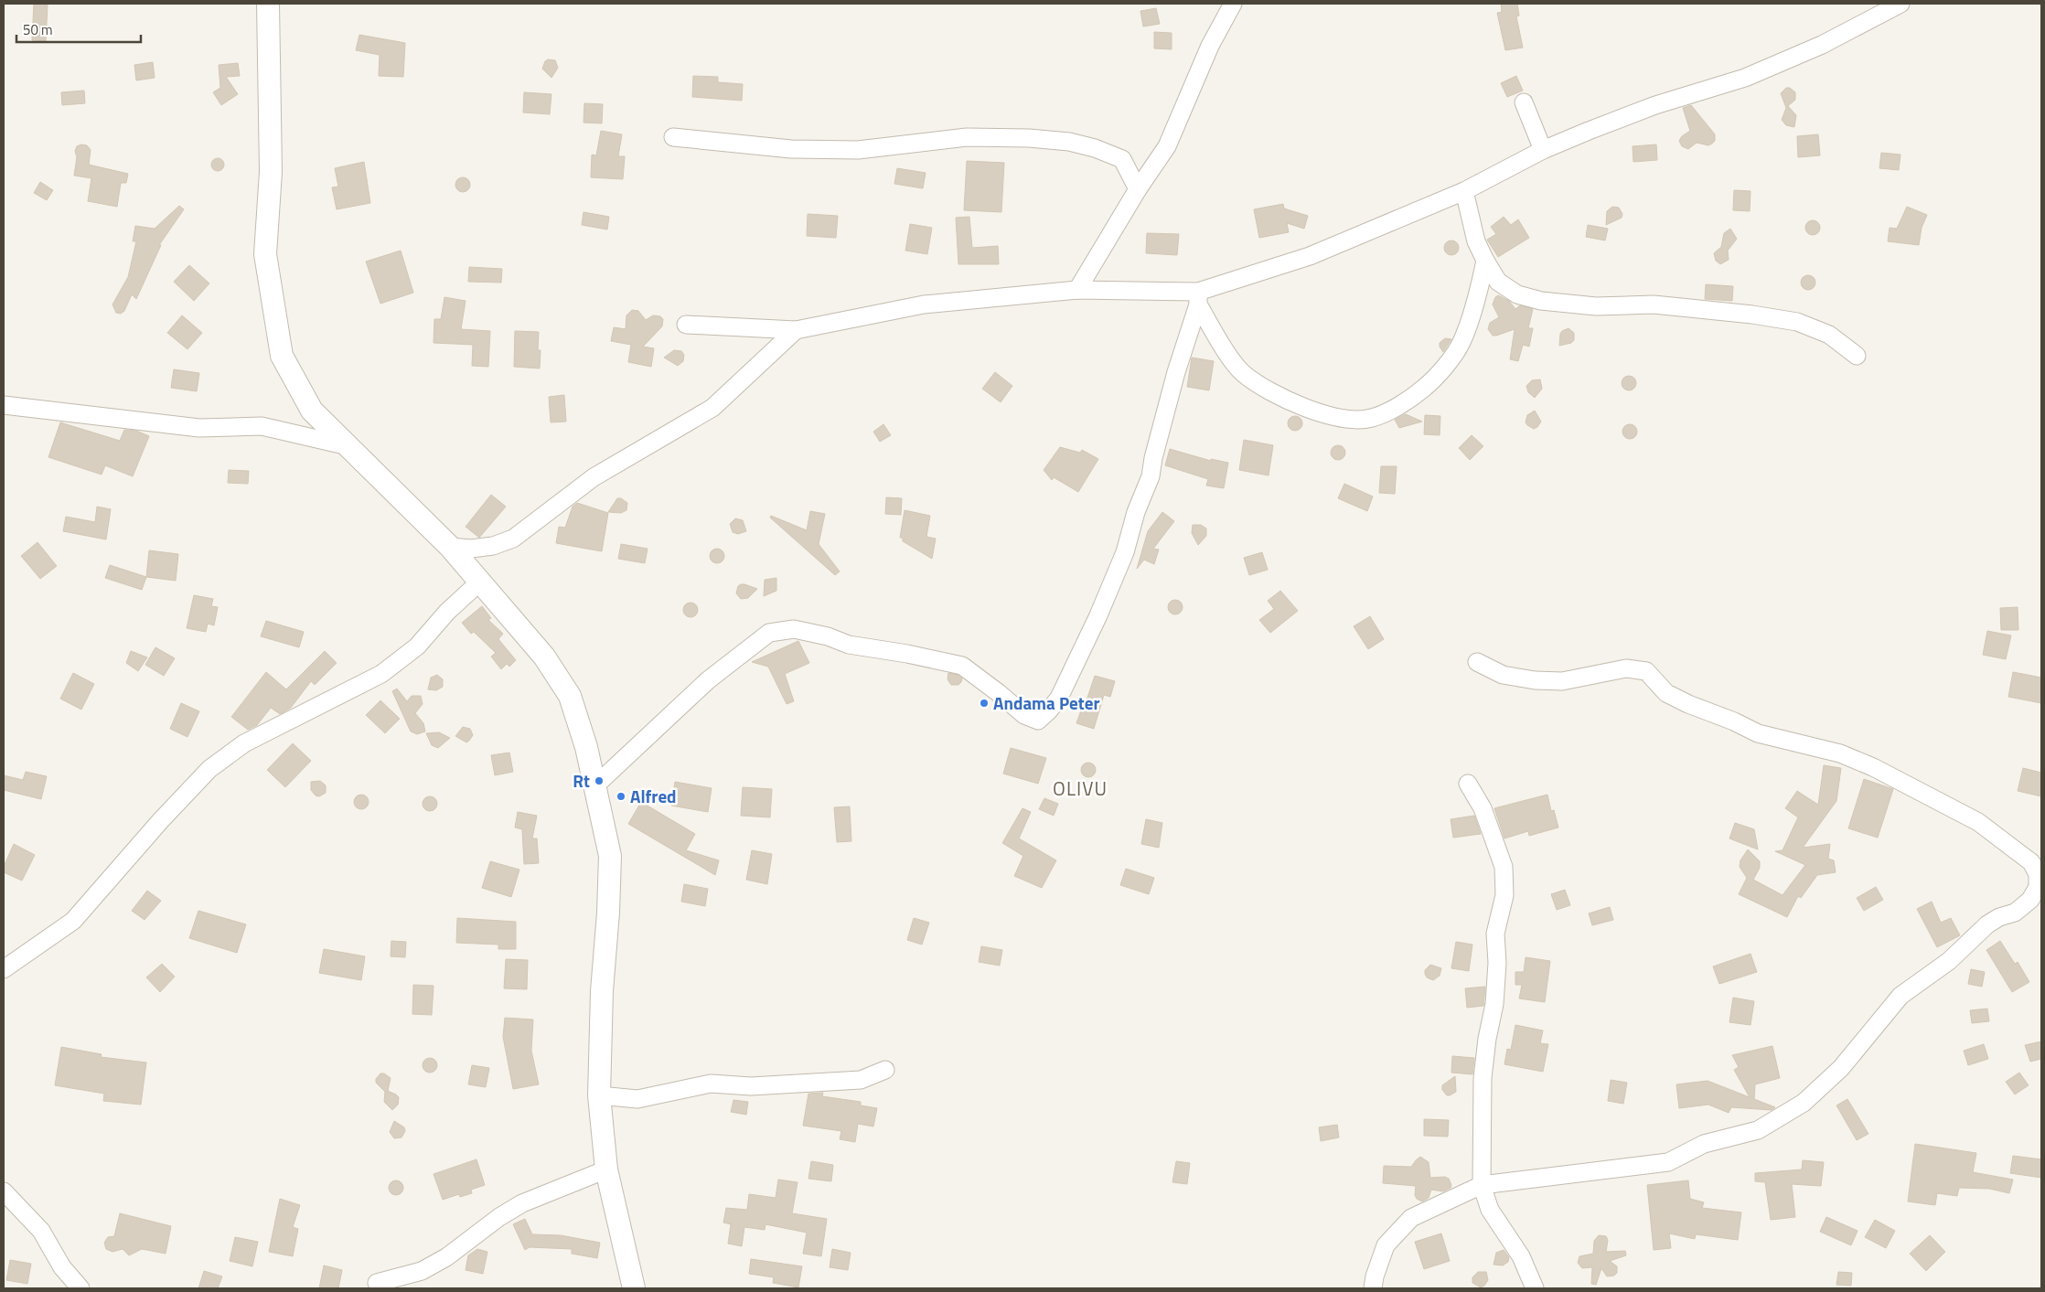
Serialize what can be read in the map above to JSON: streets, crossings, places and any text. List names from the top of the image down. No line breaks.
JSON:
{"districts":["OLIVU"],"places":["Andama Peter","Rt","Alfred"],"scale_bar":"50 m"}
